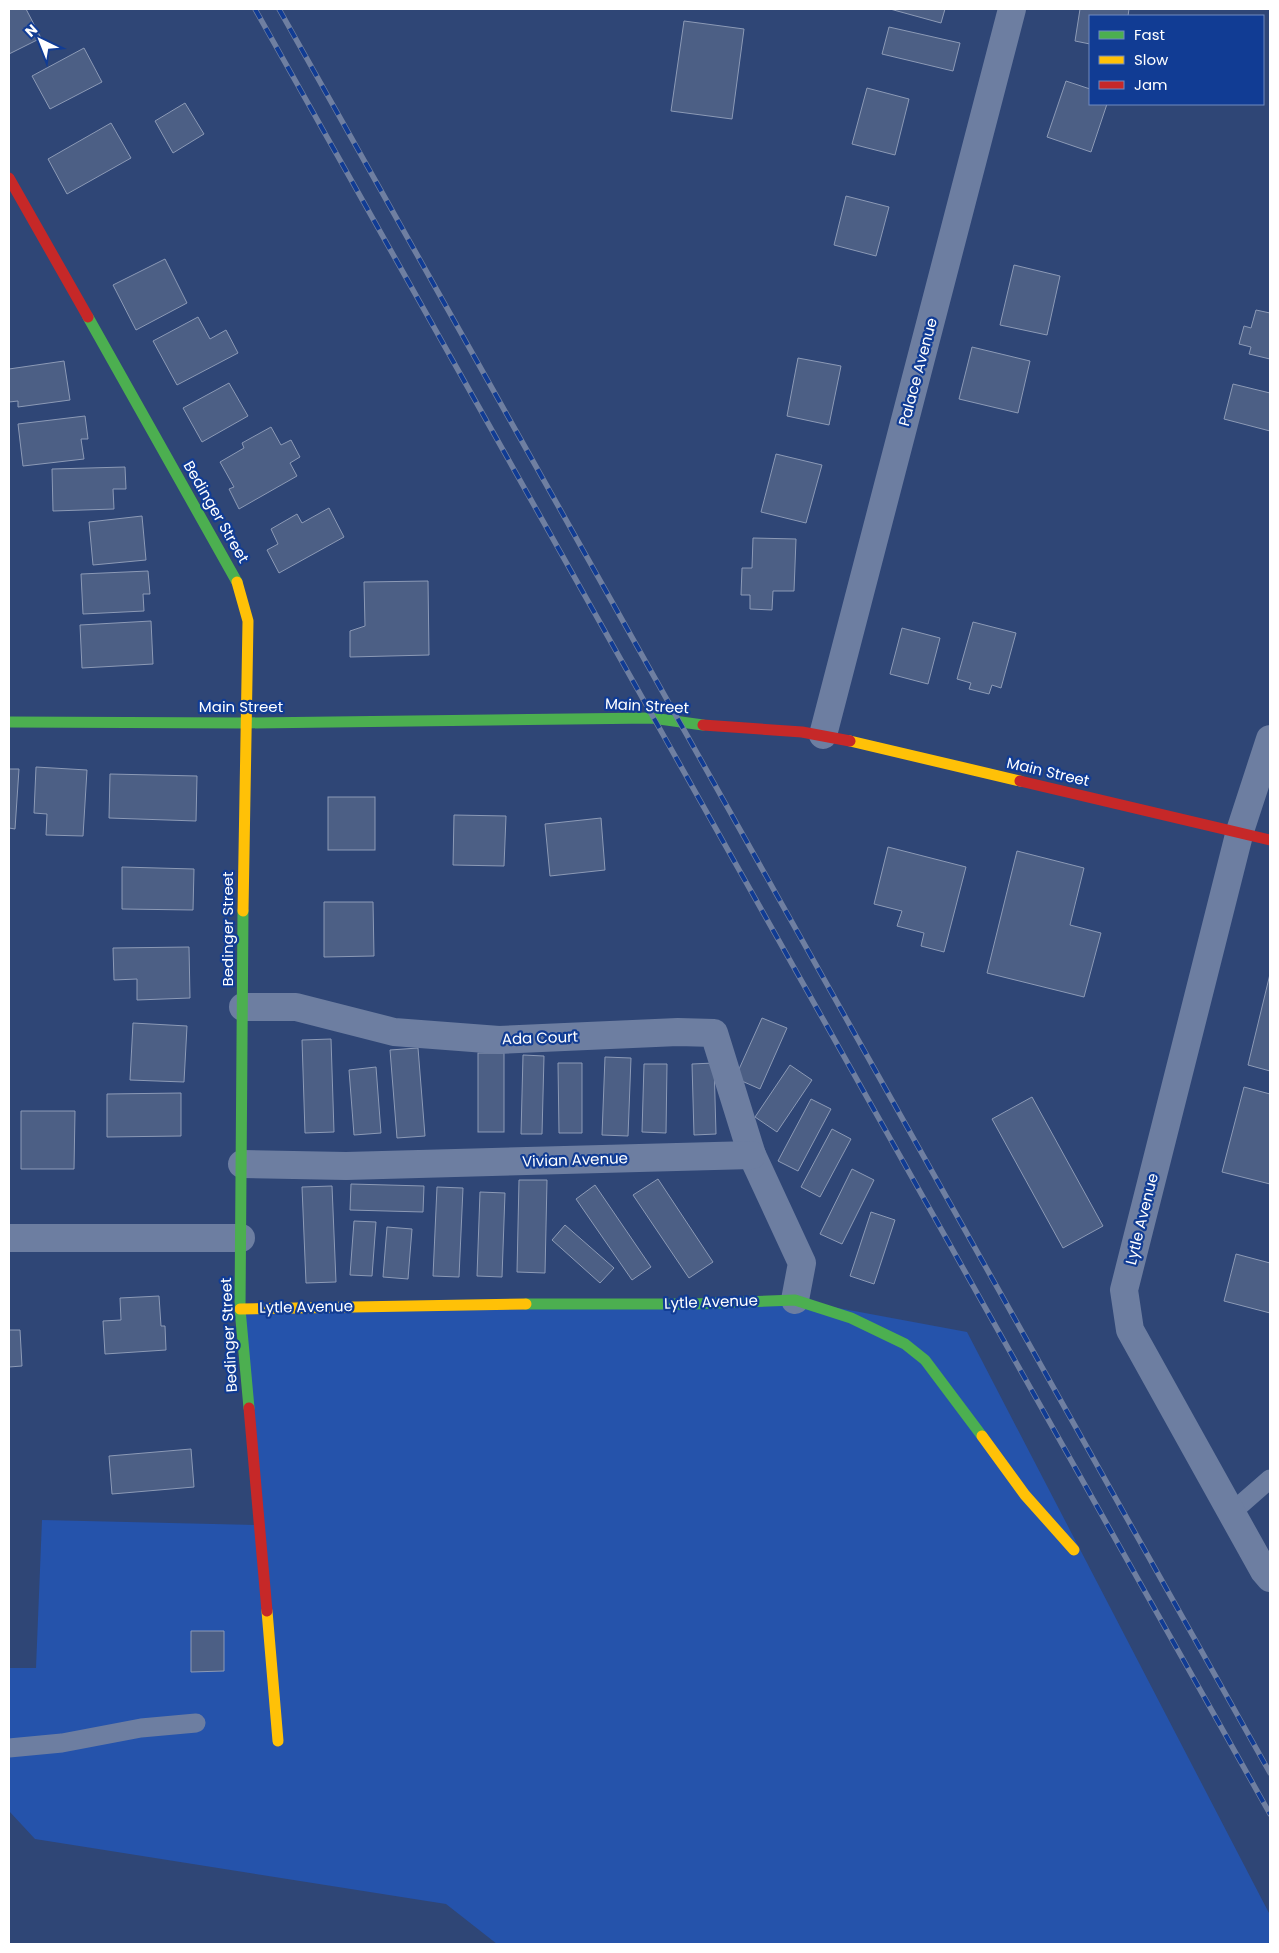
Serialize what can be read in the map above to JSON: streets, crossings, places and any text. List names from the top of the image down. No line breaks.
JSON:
{"streets":{"street":["Palace Avenue","Bedinger Street","Main Street","Ada Court","Vivian Avenue","Lytle Avenue"]},"crossings":[["Palace Avenue","Main Street"],["Bedinger Street","Main Street"],["Bedinger Street","Ada Court"],["Bedinger Street","Vivian Avenue"],["Bedinger Street","Lytle Avenue"],["Main Street","Lytle Avenue"],["Ada Court","Vivian Avenue"]],"legend":["Fast","Slow","Jam"],"north":"top left"}
